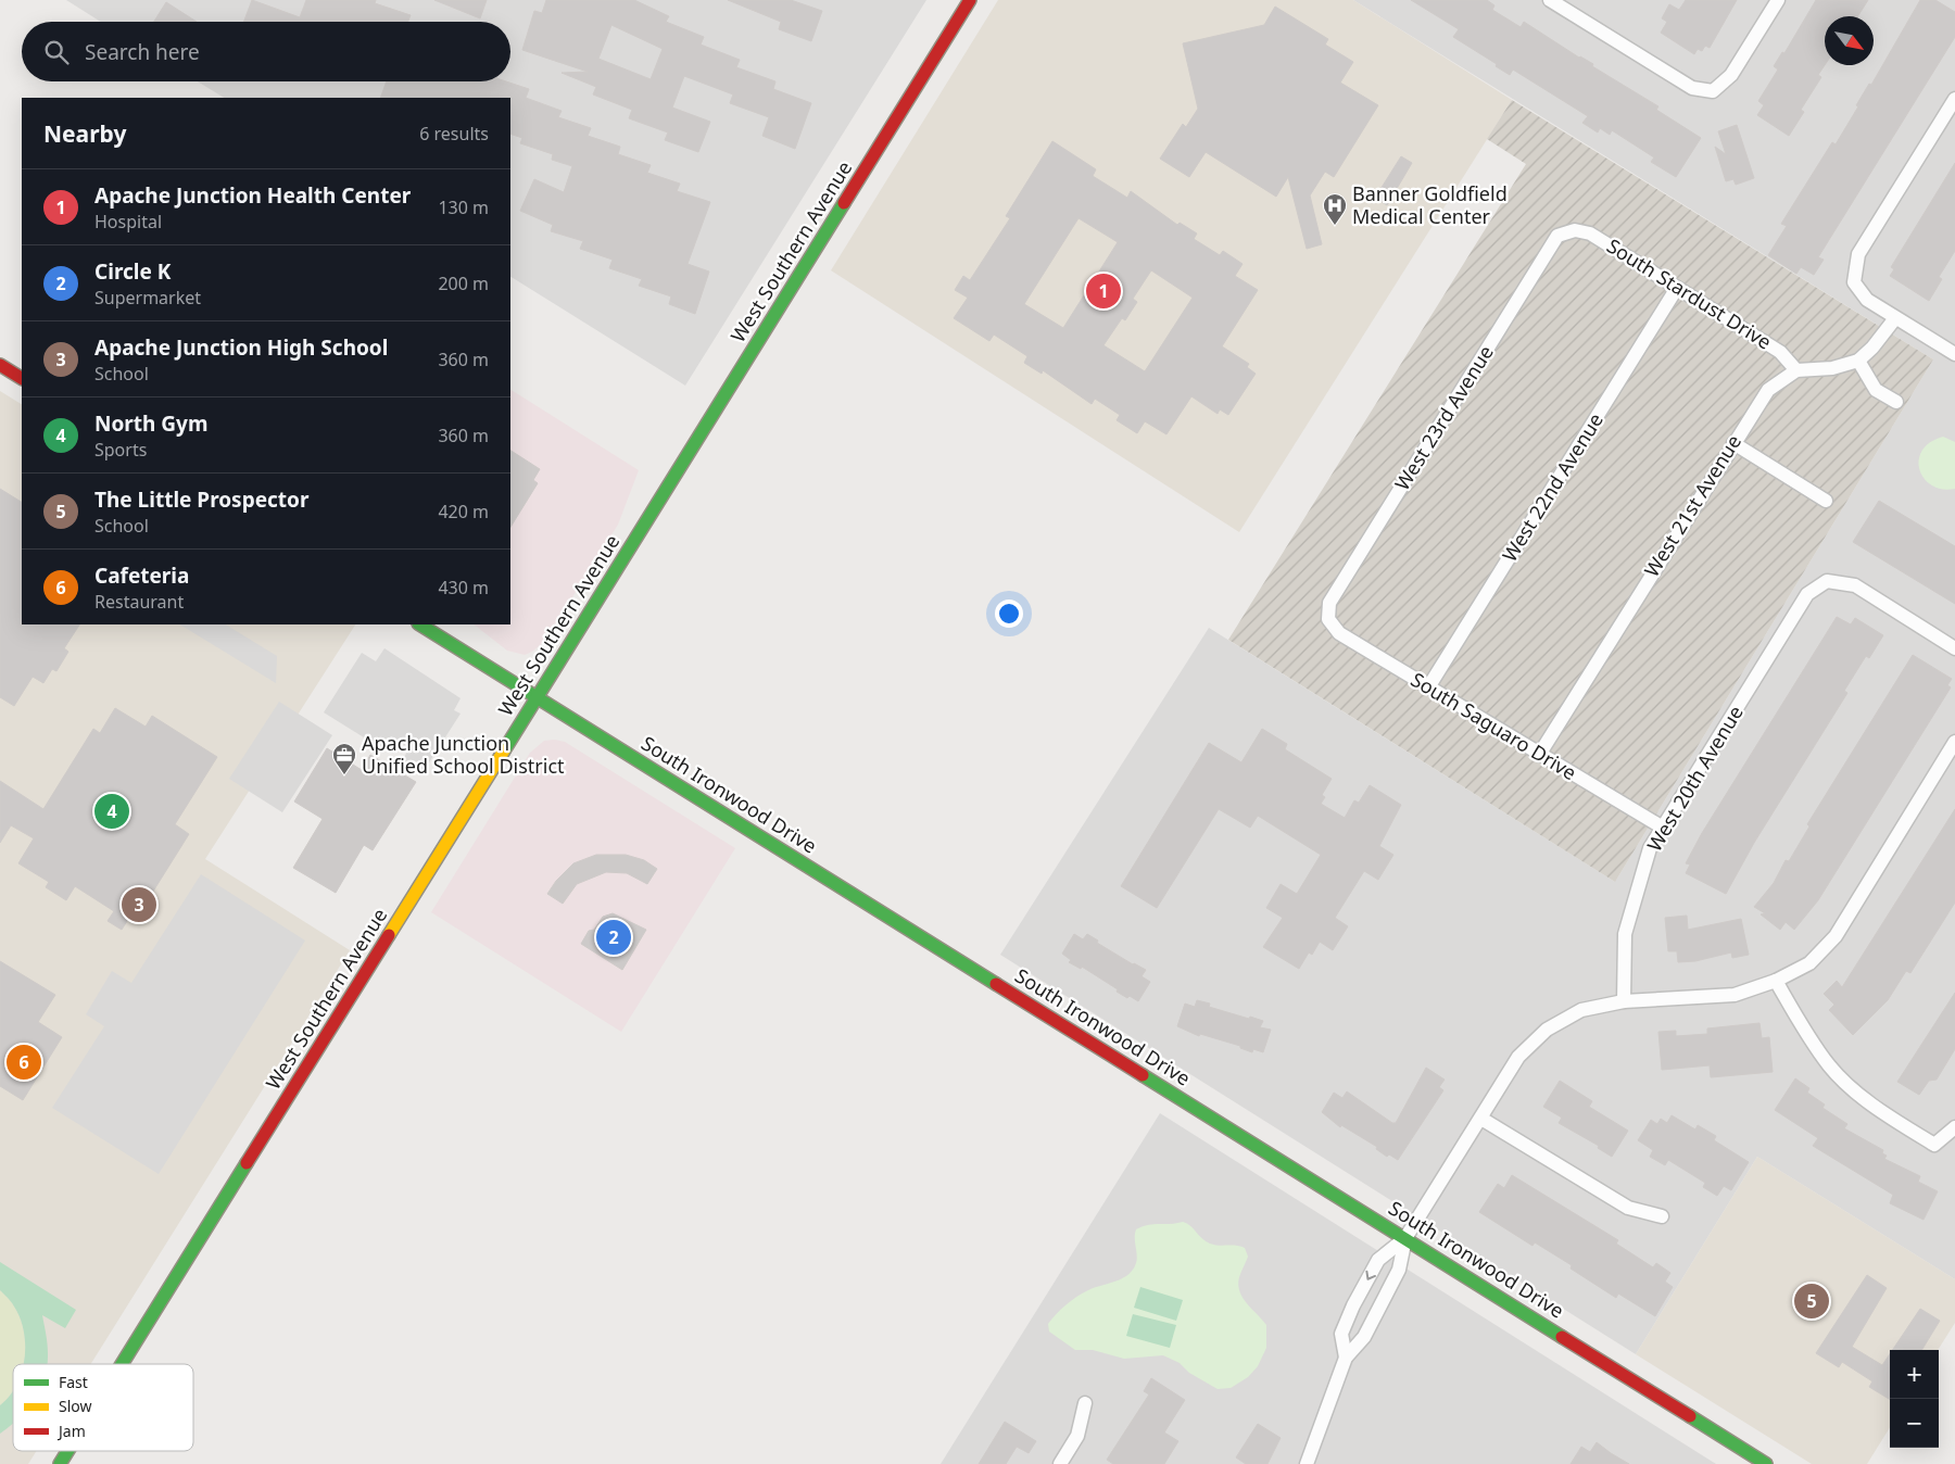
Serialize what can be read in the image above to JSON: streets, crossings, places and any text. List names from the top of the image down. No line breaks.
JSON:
{"streets":{"main road":["West Southern Avenue","South Ironwood Drive"],"street":["South Stardust Drive","West 23rd Avenue","West 22nd Avenue","West 21st Avenue","South Saguaro Drive","West 20th Avenue"]},"crossings":[["West Southern Avenue","South Ironwood Drive"],["South Stardust Drive","West 23rd Avenue"],["South Stardust Drive","West 22nd Avenue"],["South Stardust Drive","West 21st Avenue"],["West 23rd Avenue","South Saguaro Drive"],["West 22nd Avenue","South Saguaro Drive"],["West 21st Avenue","South Saguaro Drive"],["South Saguaro Drive","West 20th Avenue"]],"places":{"hospital":["Banner Goldfield Medical Center"],"office":["Apache Junction Unified School District"]},"legend":["Fast","Slow","Jam"],"north":"bottom right","page":{"search":"Search here","heading":["Nearby","6 results"],"list":[{"mark":"1","name":"Apache Junction Health Center","note":"Hospital","value":"130 m"},{"mark":"2","name":"Circle K","note":"Supermarket","value":"200 m"},{"mark":"3","name":"Apache Junction High School","note":"School","value":"360 m"},{"mark":"4","name":"North Gym","note":"Sports","value":"360 m"},{"mark":"5","name":"The Little Prospector","note":"School","value":"420 m"},{"mark":"6","name":"Cafeteria","note":"Restaurant","value":"430 m"}],"pins":["1","4","3","2","6","5"],"map_buttons":["+","−"]}}
